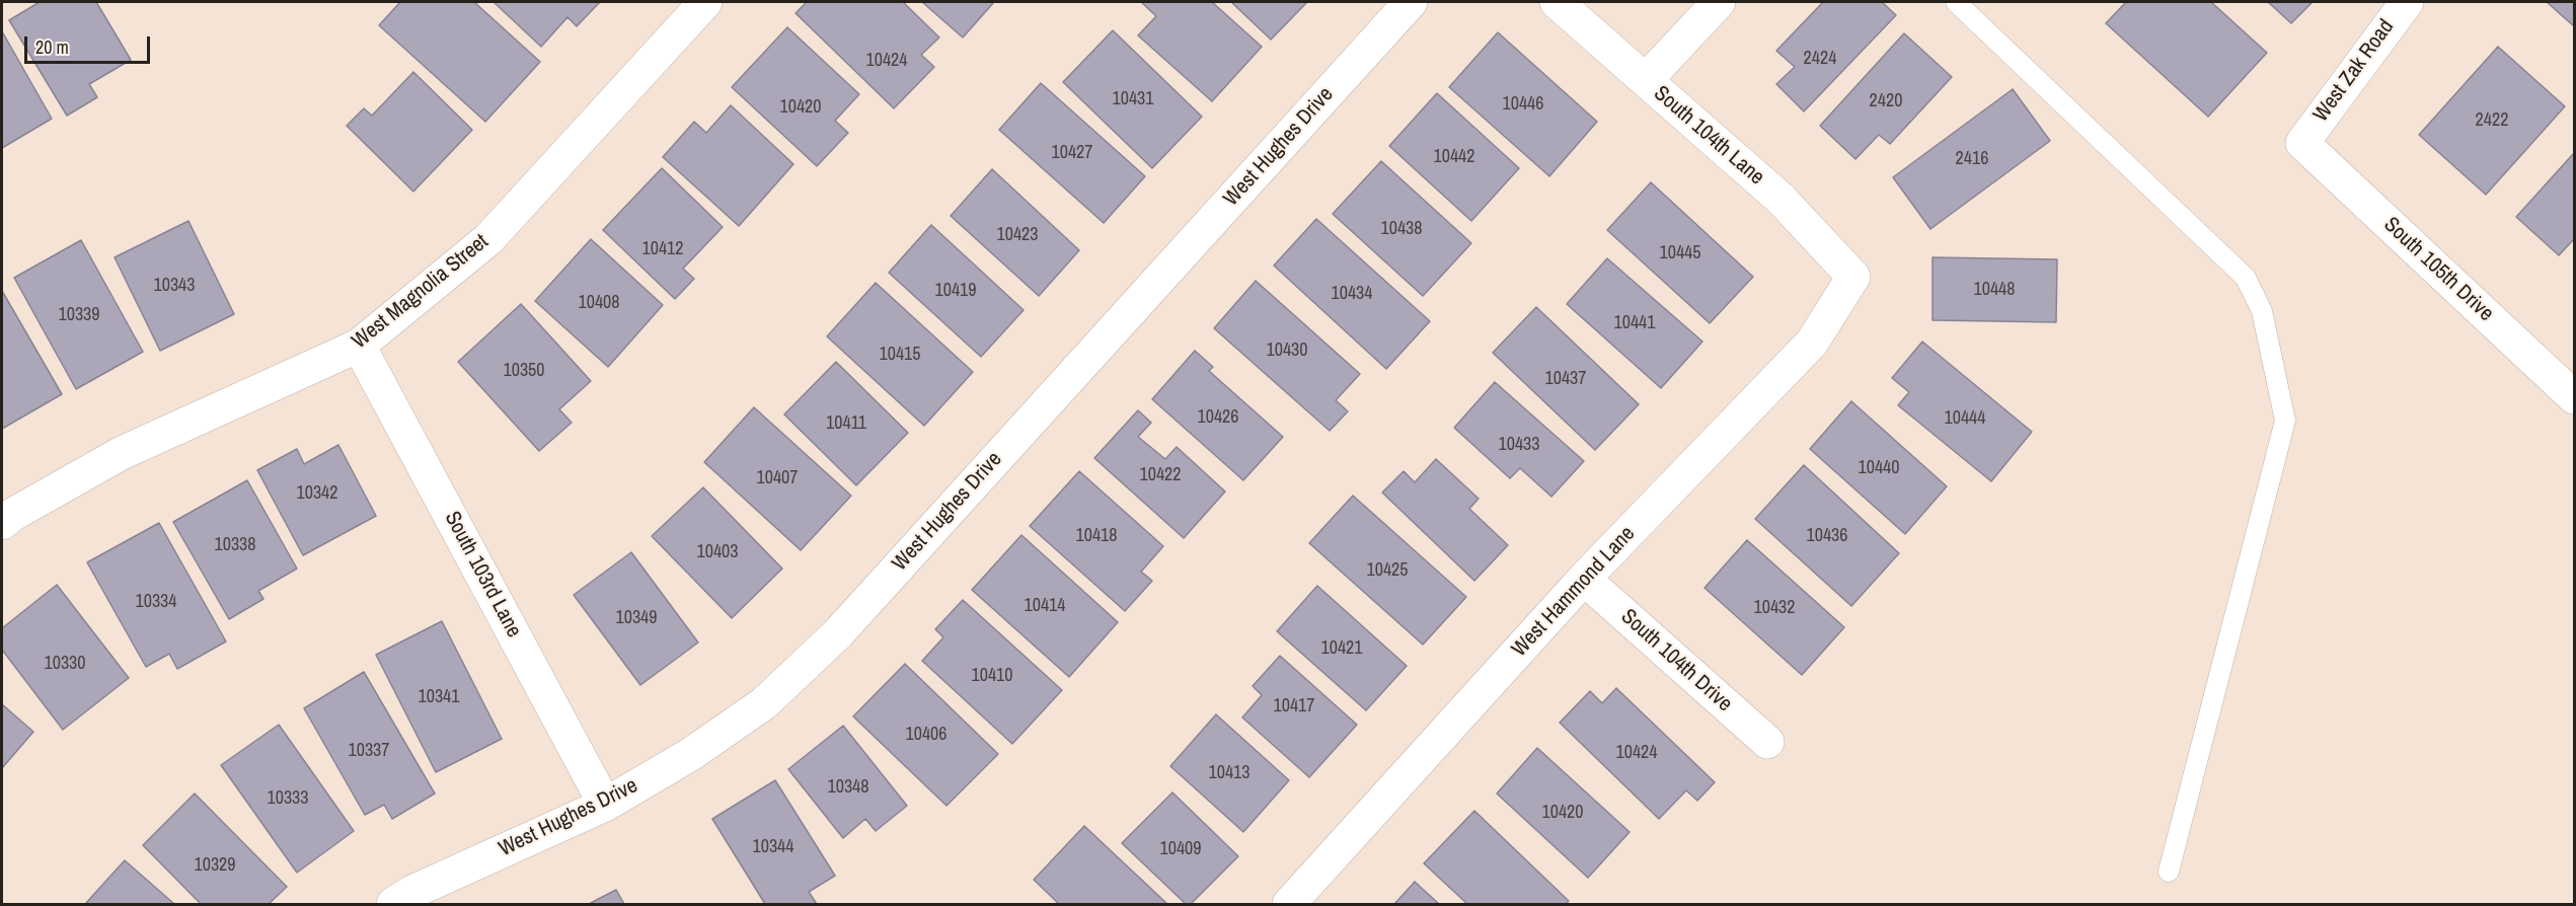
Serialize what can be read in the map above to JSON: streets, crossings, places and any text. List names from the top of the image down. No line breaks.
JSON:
{"streets":{"street":["West Zak Road","South 104th Lane","West Hughes Drive","South 105th Drive","West Magnolia Street","South 103rd Lane","West Hammond Lane","South 104th Drive"]},"crossings":[["West Zak Road","South 105th Drive"],["South 104th Lane","West Hammond Lane"],["West Hughes Drive","South 103rd Lane"],["West Magnolia Street","South 103rd Lane"],["West Hammond Lane","South 104th Drive"]],"house_numbers":["2424","10424","10431","2420","10446","10420","2422","10427","10442","2416","10438","10423","10412","10445","10343","10448","10419","10434","10408","10339","10441","10430","10415","10350","10437","10426","10444","10411","10433","10440","10422","10407","10342","10418","10436","10338","10403","10425","10334","10414","10432","10349","10421","10330","10410","10341","10417","10406","10337","10424","10413","10348","10333","10420","10344","10409","10329"],"scale_bar":"20 m"}
